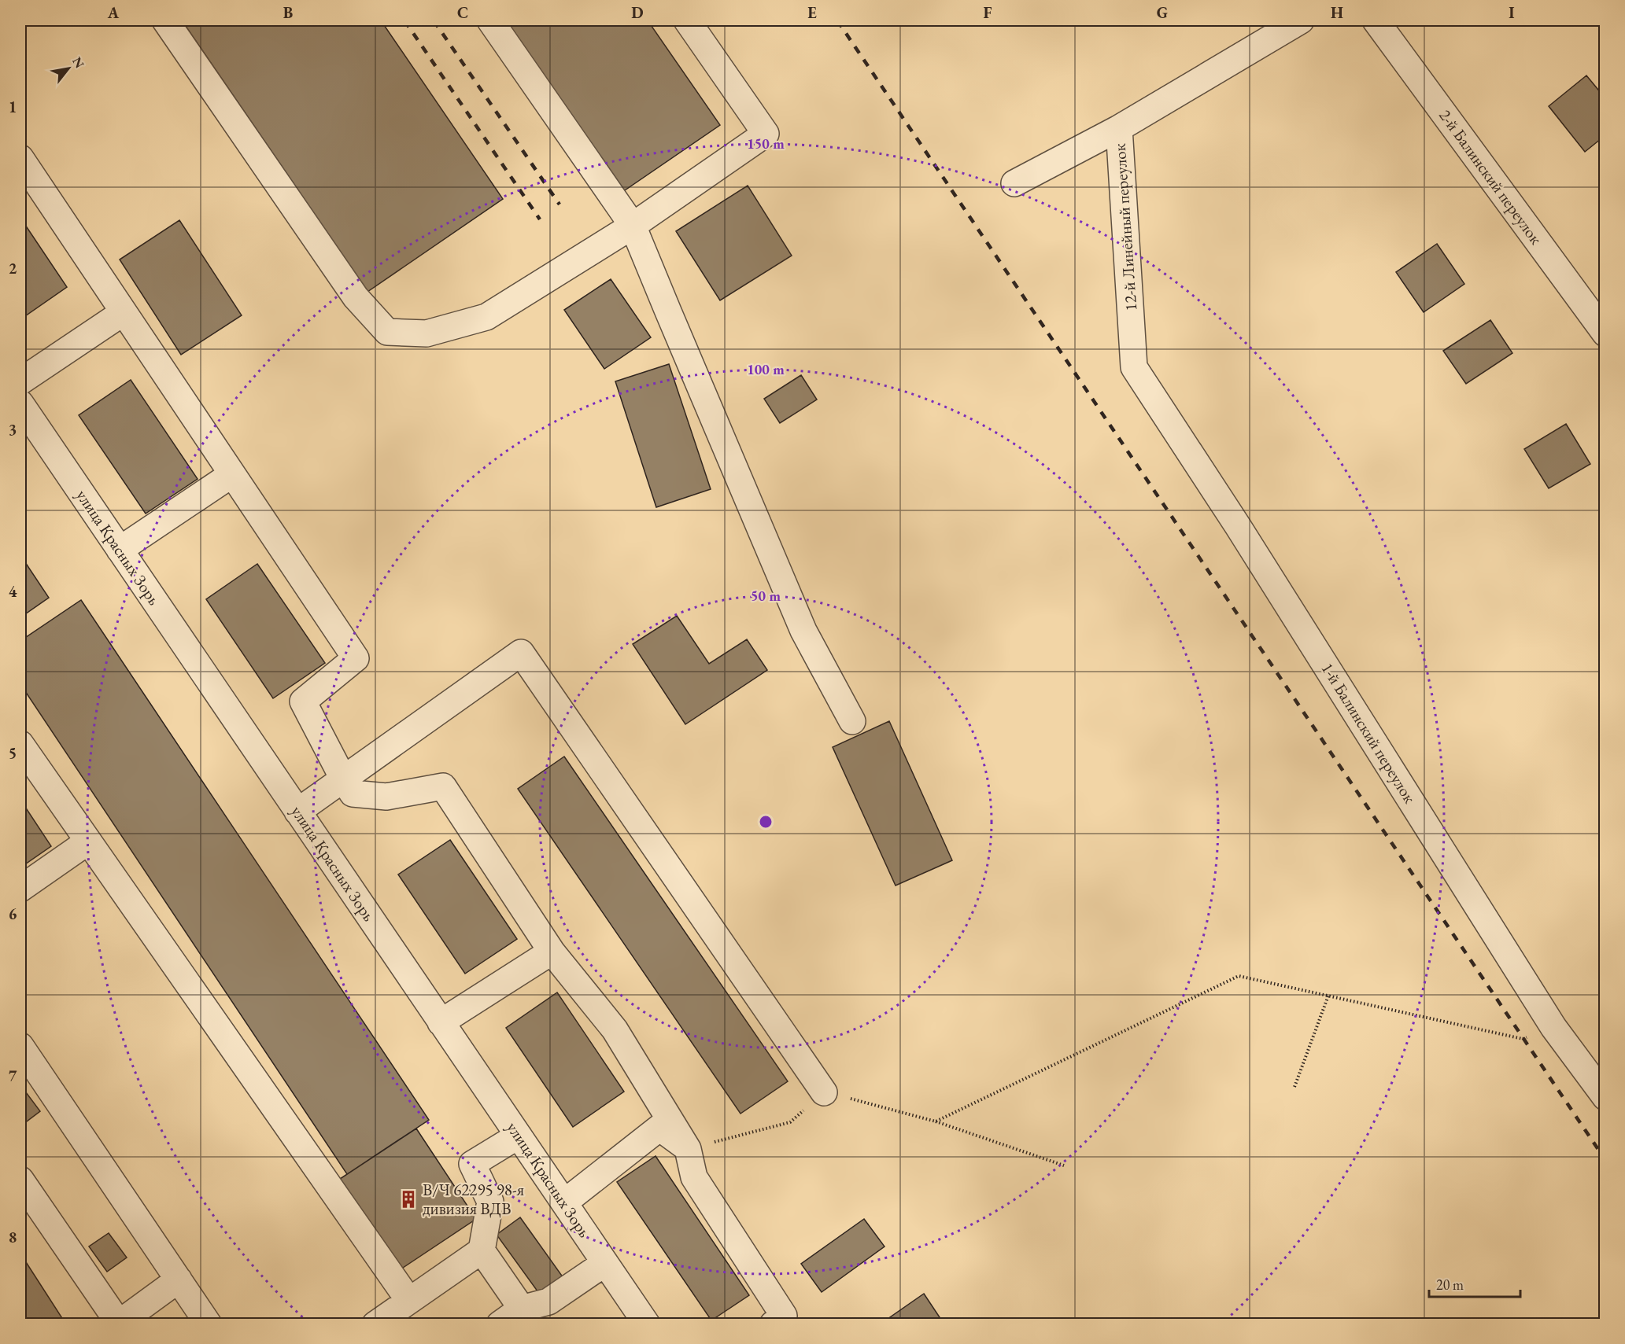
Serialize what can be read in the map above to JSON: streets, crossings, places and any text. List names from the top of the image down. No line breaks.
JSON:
{"streets":{"street":["2-й Балинский переулок","12-й Линейный переулок","улица Красных Зорь","1-й Балинский переулок"]},"crossings":[["12-й Линейный переулок","1-й Балинский переулок"]],"places":{"building":["В/Ч 62295 98-я дивизия ВДВ"]},"scale_bar":"20 m","north":"top right","grid":{"columns":["A","B","C","D","E","F","G","H","I"],"rows":["1","2","3","4","5","6","7","8"]},"rings":["150 m","100 m","50 m"]}
